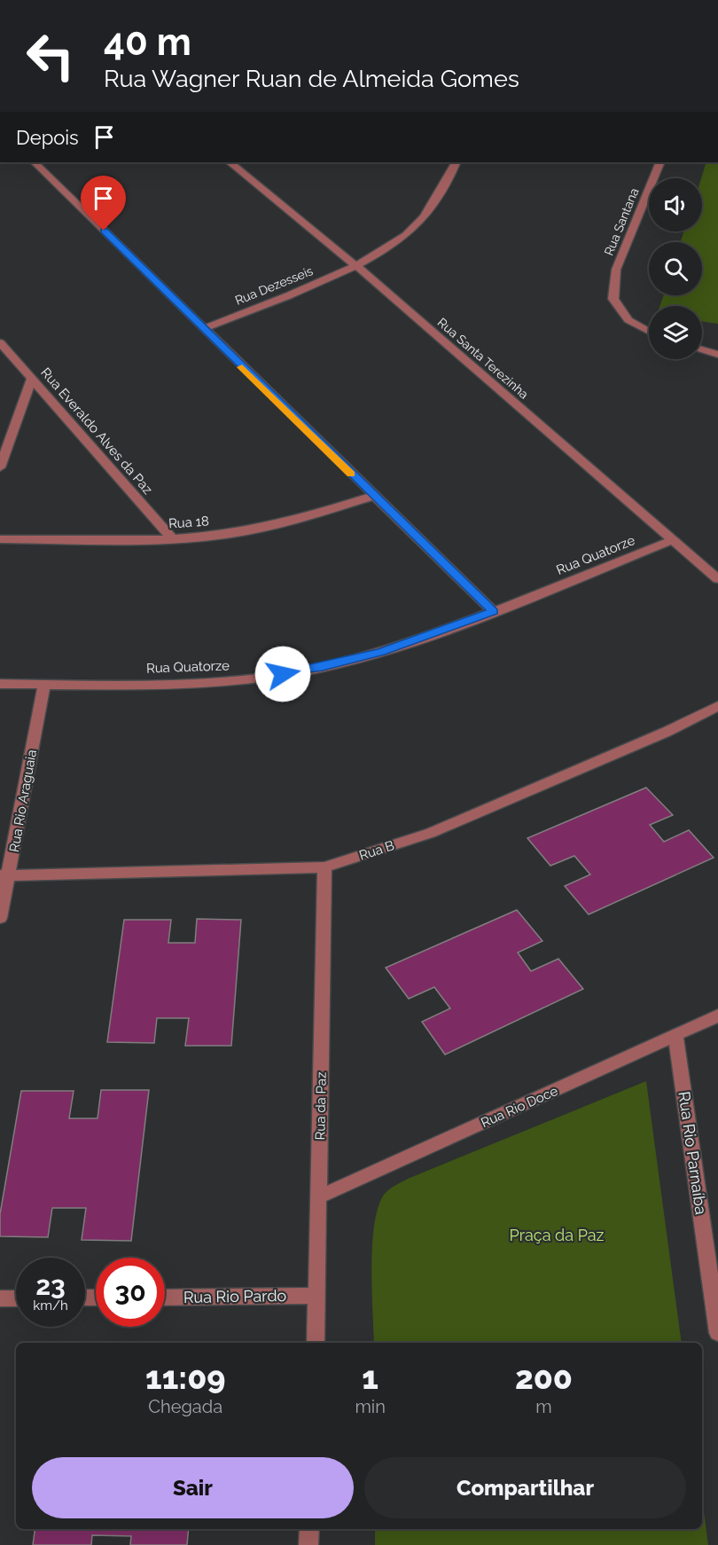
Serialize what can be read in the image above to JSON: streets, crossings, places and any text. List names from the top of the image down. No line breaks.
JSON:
{"streets":{"street":["Rua Santana","Rua Dezesseis","Rua Santa Terezinha","Rua Everaldo Alves da Paz","Rua 18","Rua Quatorze","Rua Rio Araguaia","Rua B","Rua da Paz","Rua Rio Doce","Rua Rio Parnaíba","Rua Rio Pardo"]},"crossings":[["Rua Dezesseis","Rua Santa Terezinha"],["Rua Santa Terezinha","Rua Quatorze"],["Rua Everaldo Alves da Paz","Rua 18"],["Rua Quatorze","Rua Rio Araguaia"],["Rua Rio Araguaia","Rua B"],["Rua B","Rua da Paz"],["Rua da Paz","Rua Rio Doce"],["Rua da Paz","Rua Rio Pardo"],["Rua Rio Doce","Rua Rio Parnaíba"]],"parks":["Praça da Paz"],"page":{"turn":["40 m","Rua Wagner Ruan de Almeida Gomes"],"then":"Depois","speed":"23 km/h","limit":"30","eta":["11:09","Chegada","1","min","200","m"],"buttons":["Sair","Compartilhar"]}}
